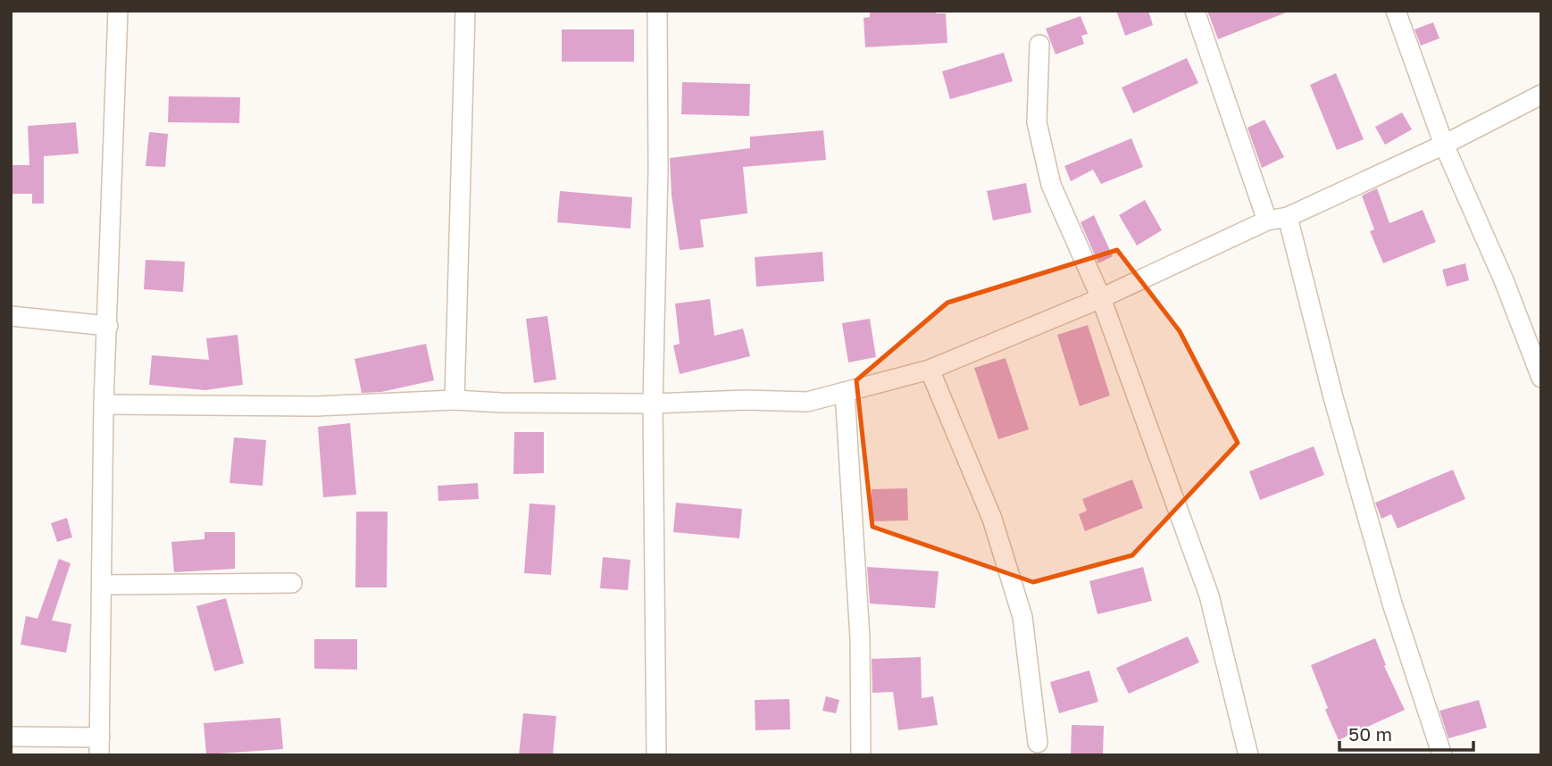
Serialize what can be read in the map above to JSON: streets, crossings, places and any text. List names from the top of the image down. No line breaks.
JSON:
{"scale_bar":"50 m"}
